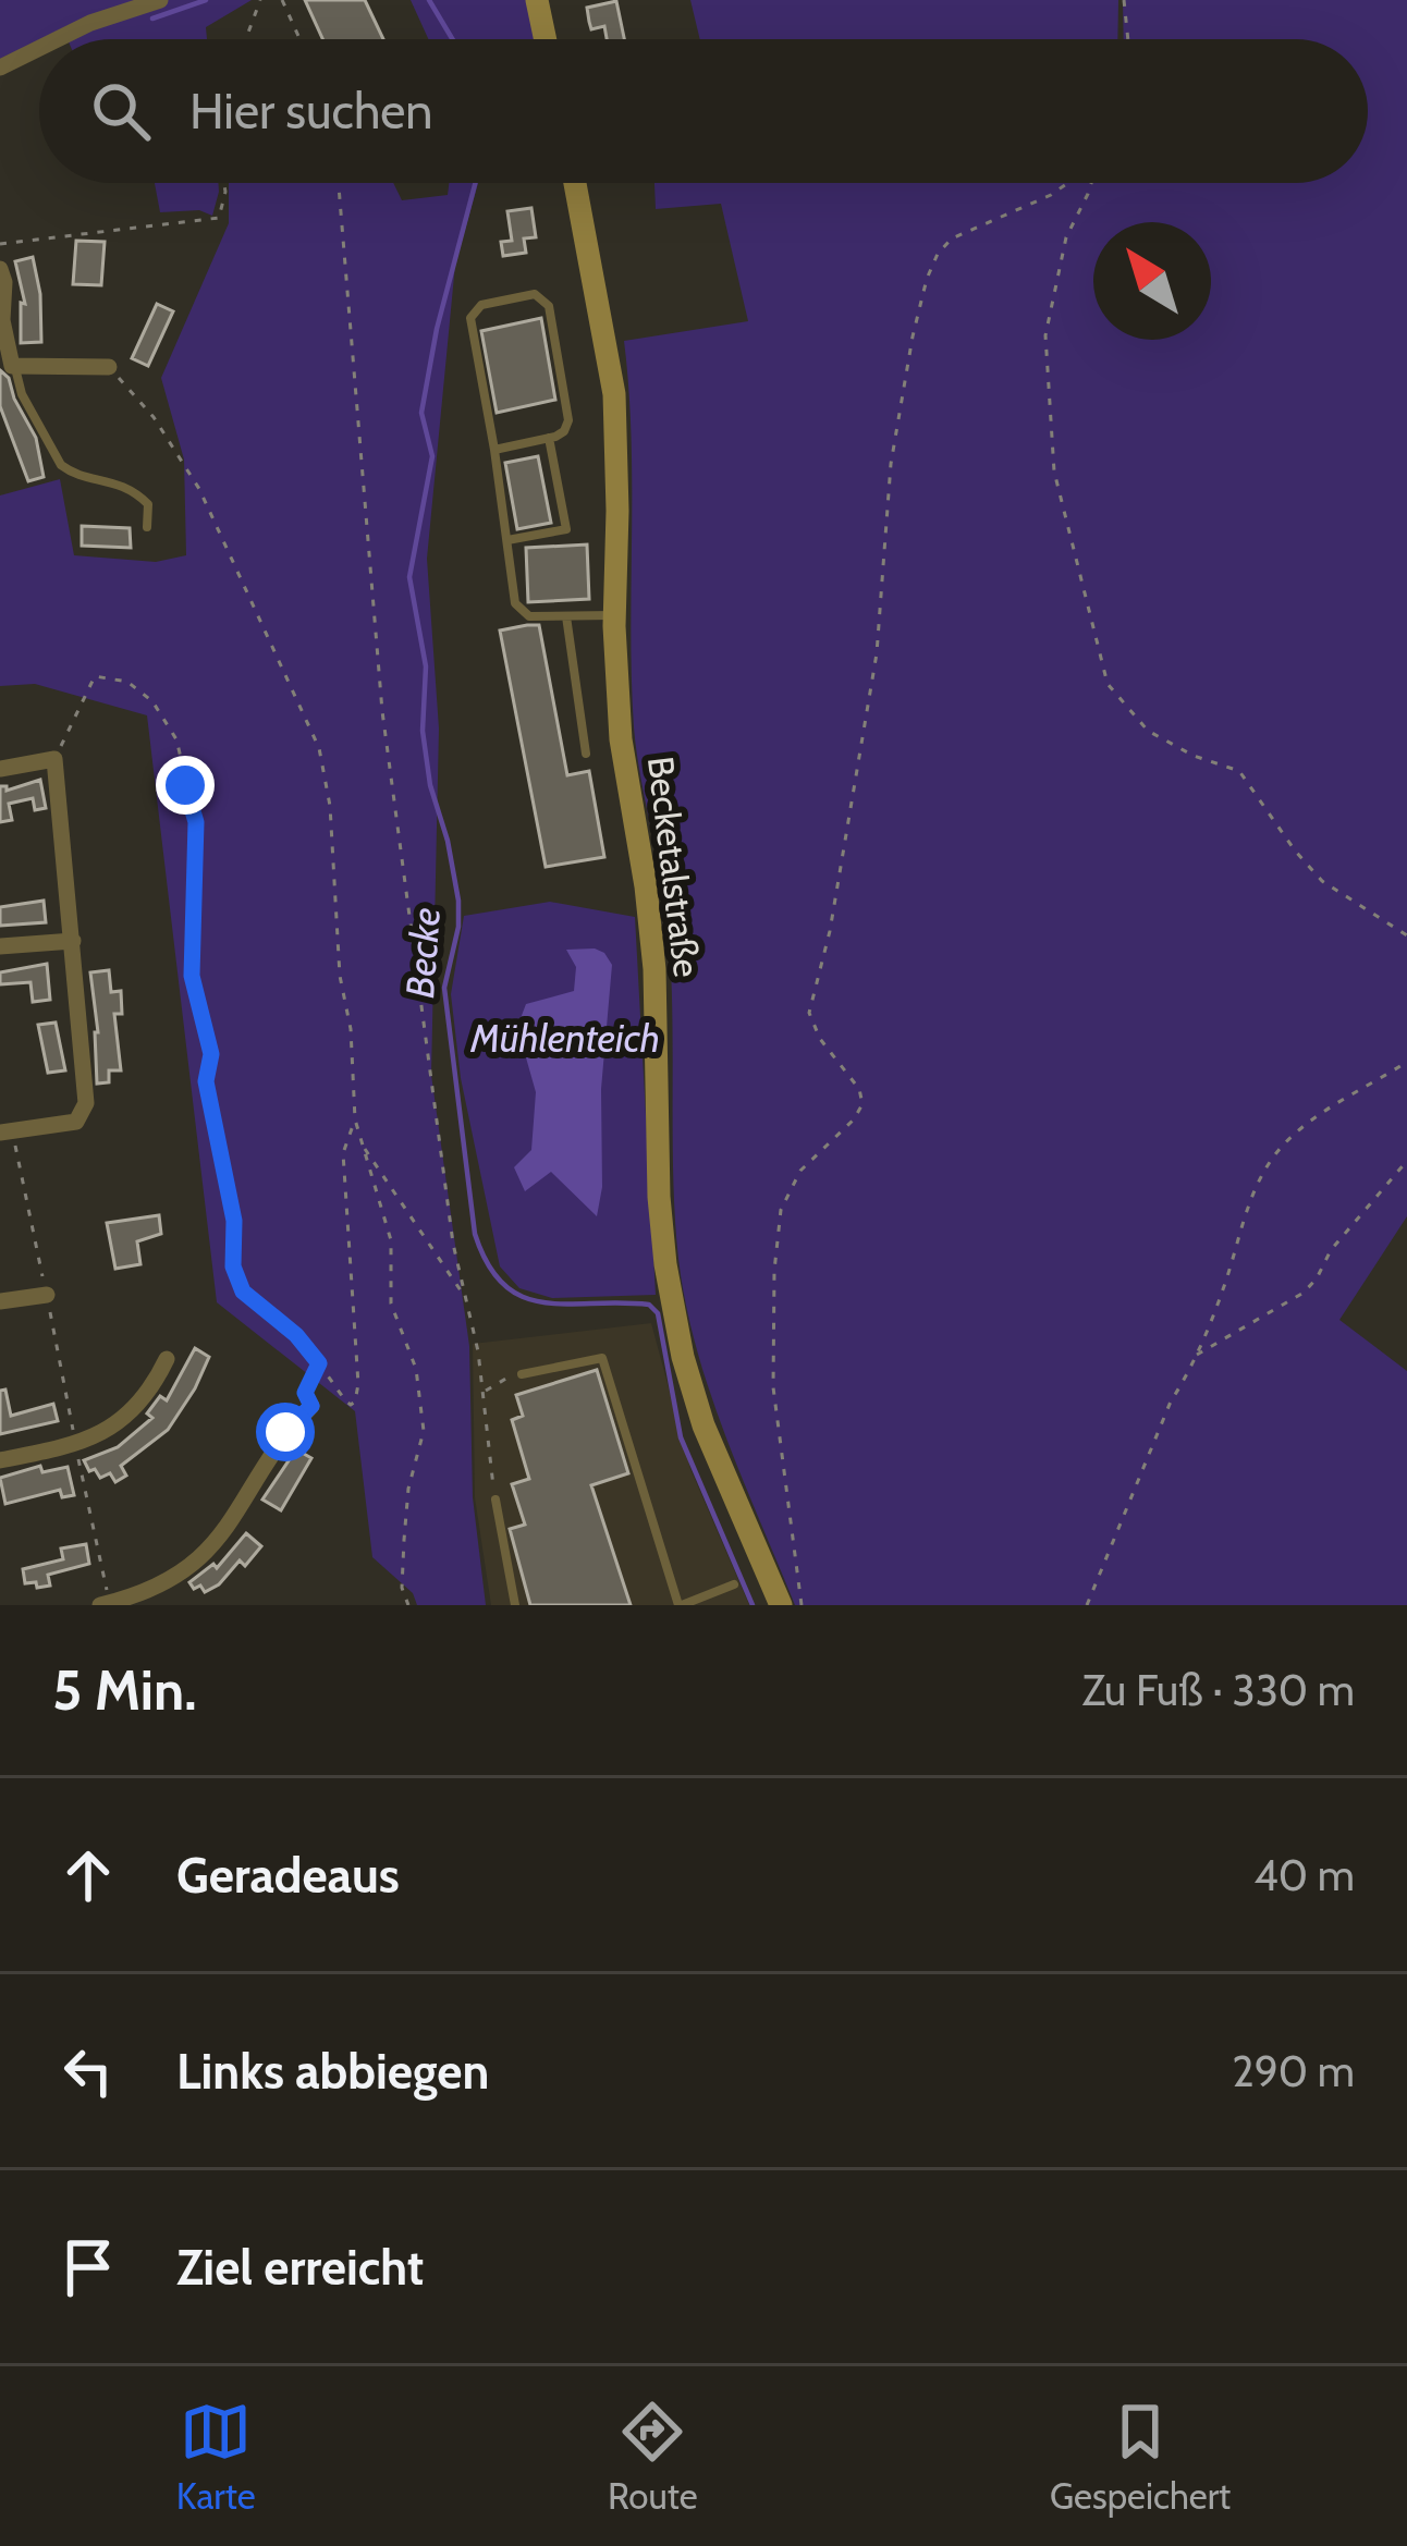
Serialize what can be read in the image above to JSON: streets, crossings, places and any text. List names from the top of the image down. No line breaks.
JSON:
{"streets":{"main road":["Becketalstraße"]},"water":["Becke","Mühlenteich"],"north":"top left","page":{"search":"Hier suchen","heading":["5 Min.","Zu Fuß · 330 m"],"list":[["Geradeaus","40 m"],["Links abbiegen","290 m"],"Ziel erreicht"],"nav":["Karte","Route","Gespeichert"]}}
